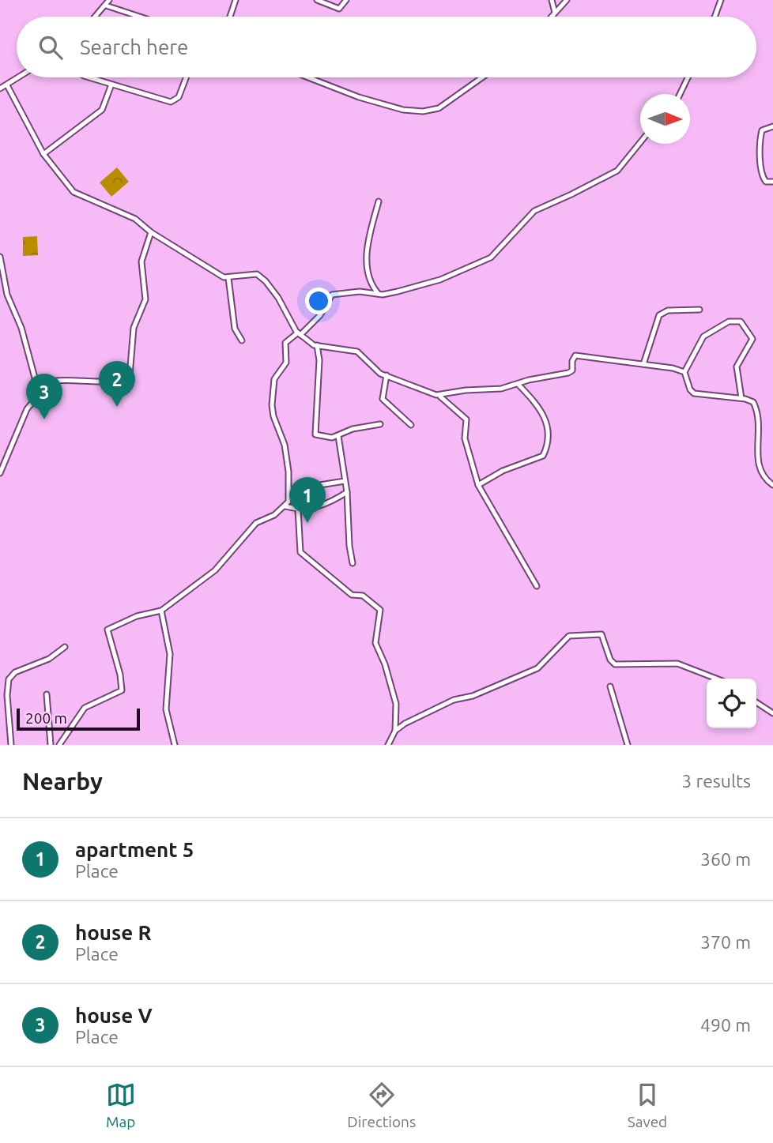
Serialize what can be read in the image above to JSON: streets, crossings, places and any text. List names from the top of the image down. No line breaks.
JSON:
{"scale_bar":"200 m","north":"right","page":{"search":"Search here","pins":["2","3","1"],"scale":"200 m","heading":["Nearby","3 results"],"list":[{"mark":"1","name":"apartment 5","note":"Place","value":"360 m"},{"mark":"2","name":"house R","note":"Place","value":"370 m"},{"mark":"3","name":"house V","note":"Place","value":"490 m"}],"nav":["Map","Directions","Saved"]}}
